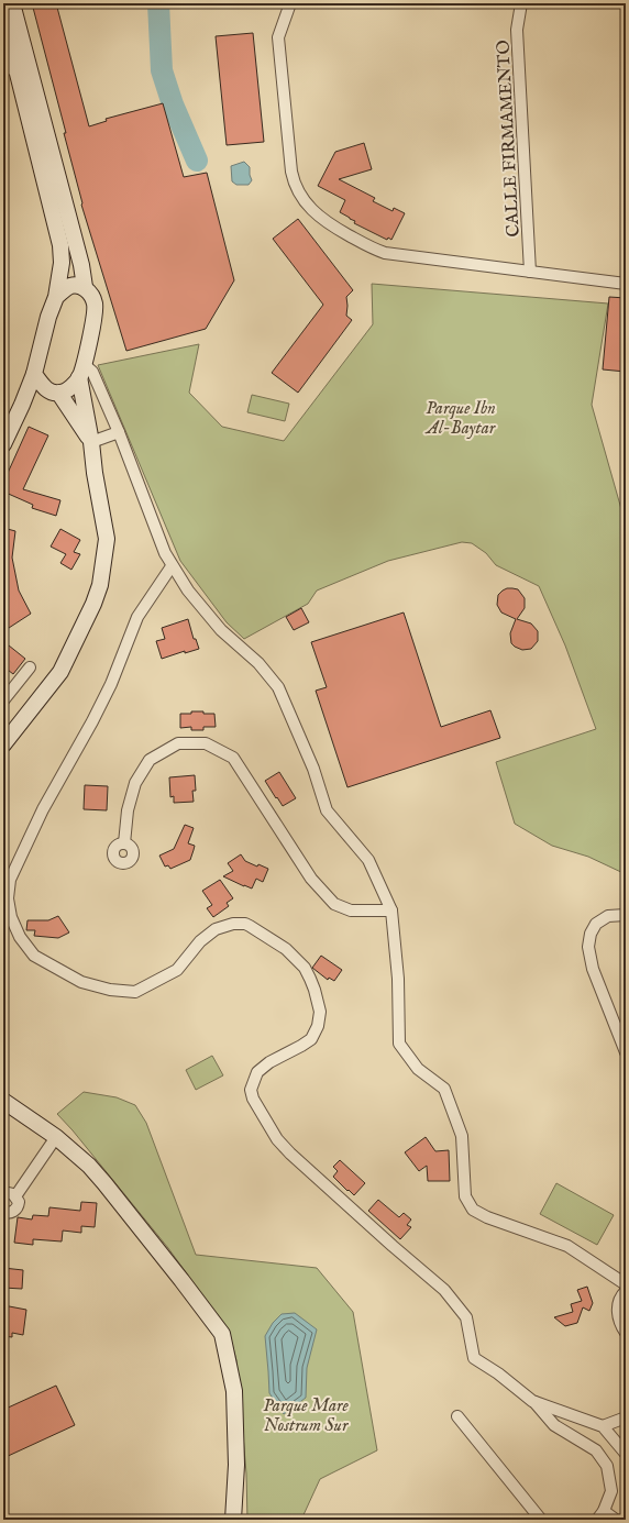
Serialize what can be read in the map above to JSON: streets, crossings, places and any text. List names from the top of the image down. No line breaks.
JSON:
{"streets":{"street":["CALLE FIRMAMENTO"]},"parks":["Parque Ibn Al-Baytar","Parque Mare Nostrum Sur"]}
